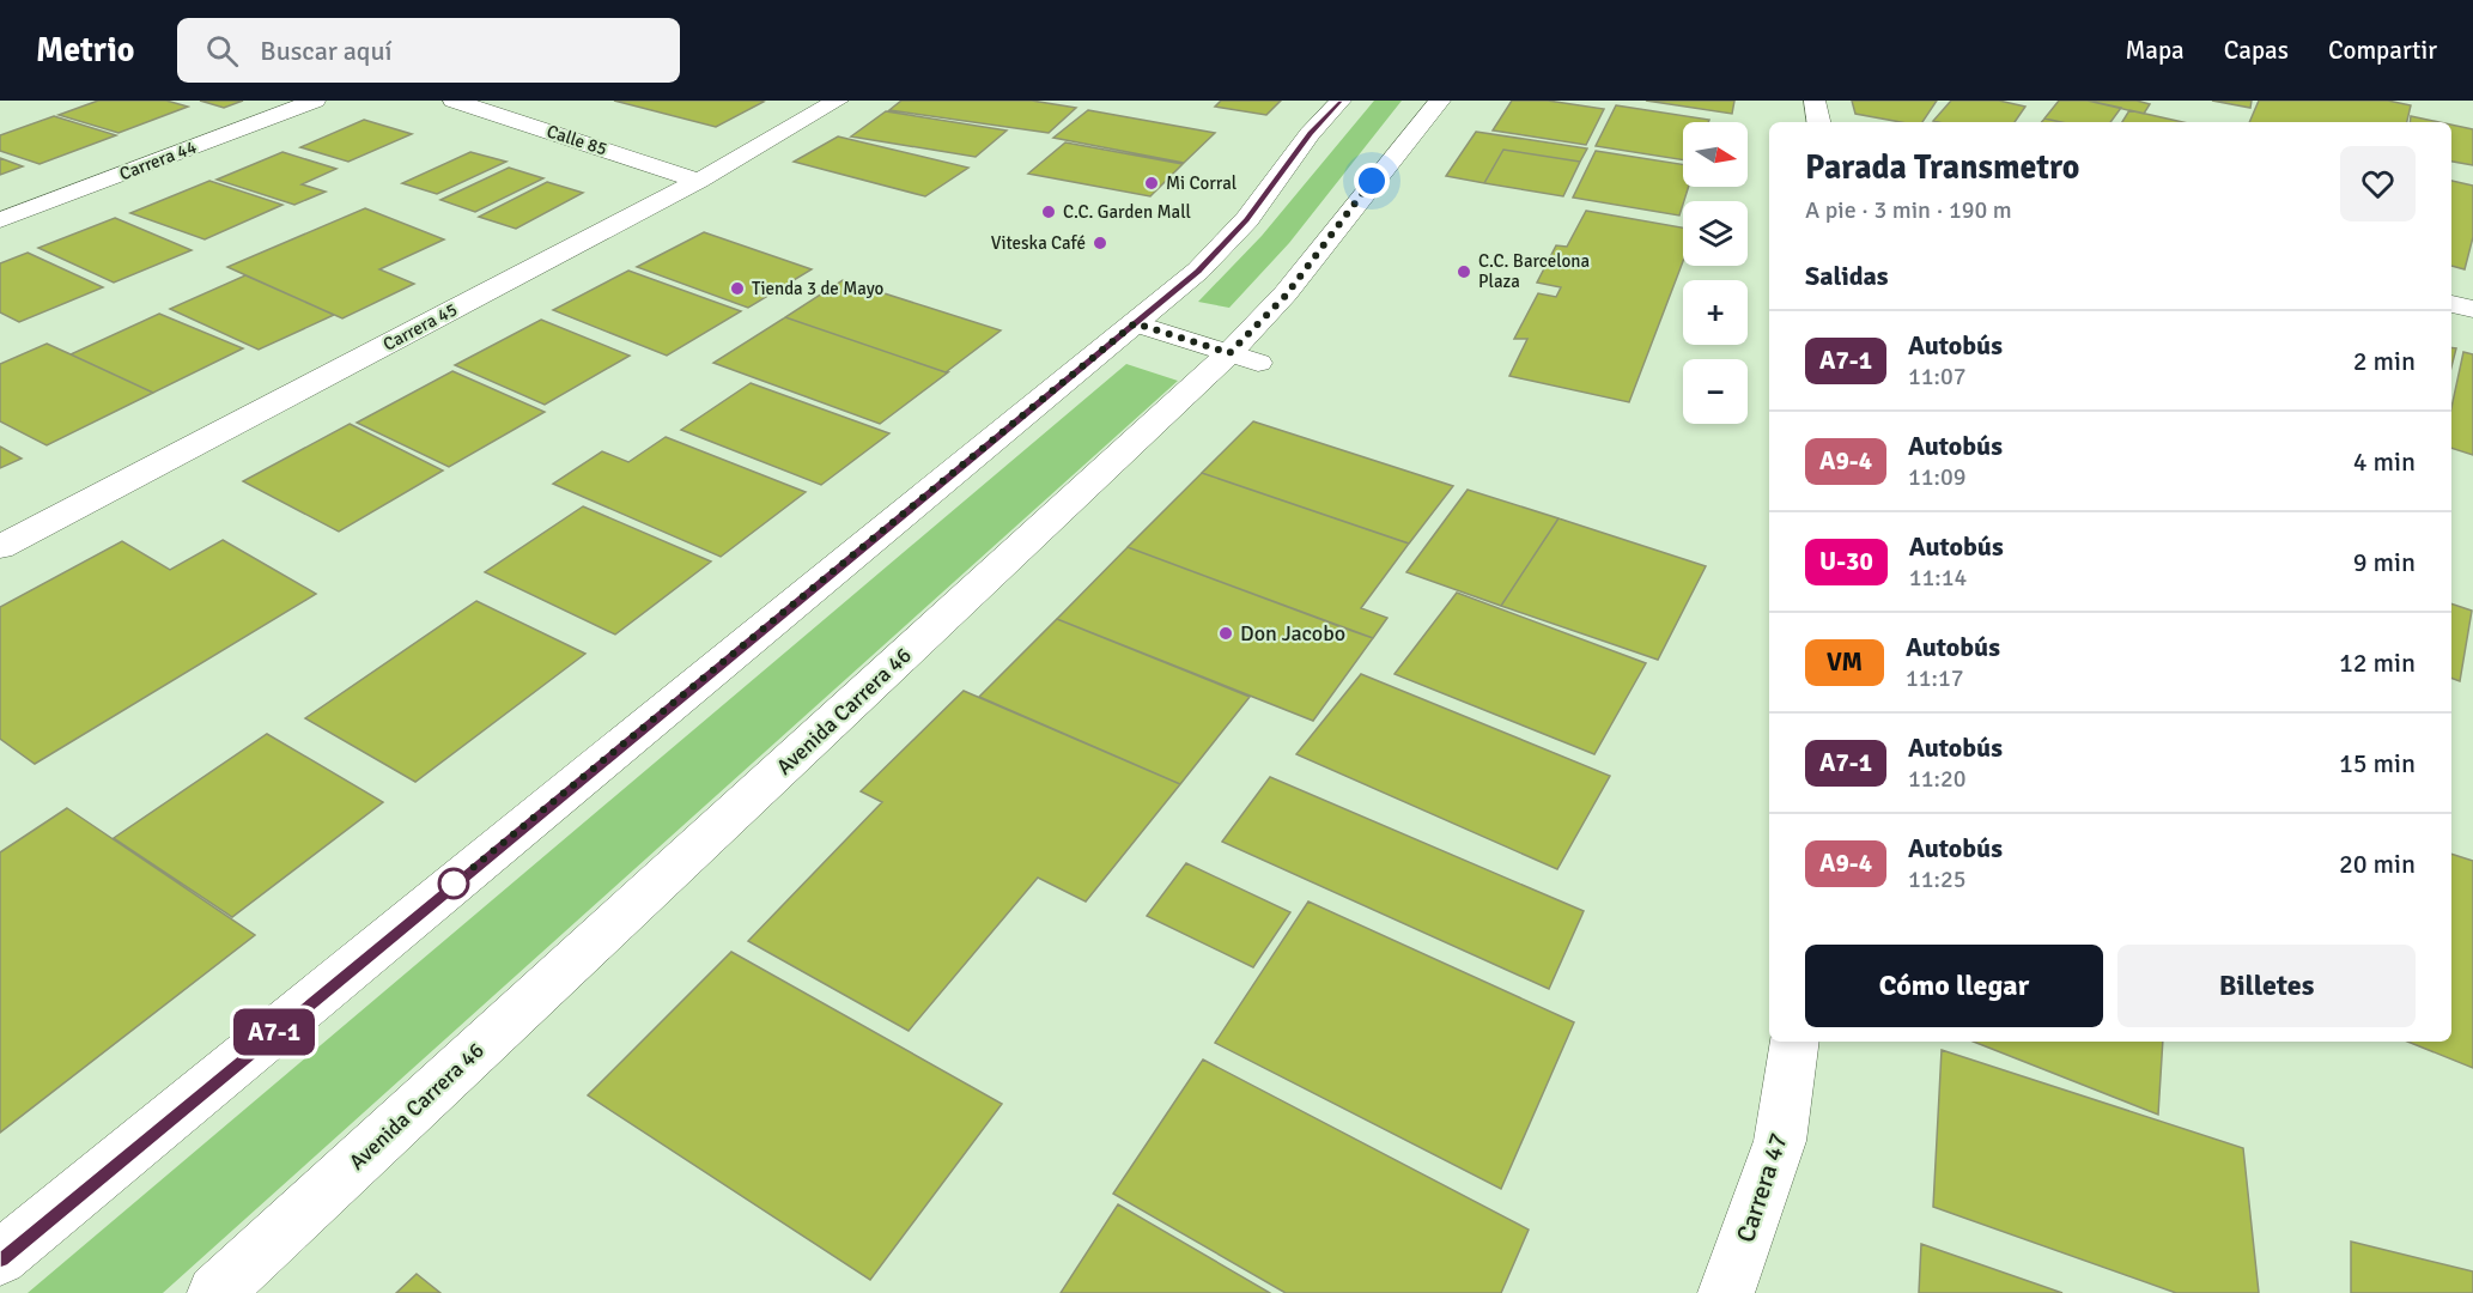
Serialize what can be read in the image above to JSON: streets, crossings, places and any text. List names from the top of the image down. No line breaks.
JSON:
{"streets":{"main road":["Calle 85","Carrera 44","Carrera 45","Avenida Carrera 46","Carrera 47"]},"crossings":[["Calle 85","Carrera 45"]],"places":["Mi Corral","C.C. Garden Mall","Viteska Café","C.C. Barcelona Plaza","Tienda 3 de Mayo","Don Jacobo"],"lines":["bus line A7-1"],"north":"right","page":{"header":"Metrio","search":"Buscar aquí","nav":["Mapa","Capas","Compartir"],"on_map":"A7-1","map_buttons":["+","−"],"heading":[["Parada Transmetro","A pie · 3 min · 190 m"],"Salidas"],"list":[{"mark":"A7-1","name":"Autobús","note":"11:07","value":"2 min"},{"mark":"A9-4","name":"Autobús","note":"11:09","value":"4 min"},{"mark":"U-30","name":"Autobús","note":"11:14","value":"9 min"},{"mark":"VM","name":"Autobús","note":"11:17","value":"12 min"},{"mark":"A7-1","name":"Autobús","note":"11:20","value":"15 min"},{"mark":"A9-4","name":"Autobús","note":"11:25","value":"20 min"}],"buttons":["Cómo llegar","Billetes"]}}
